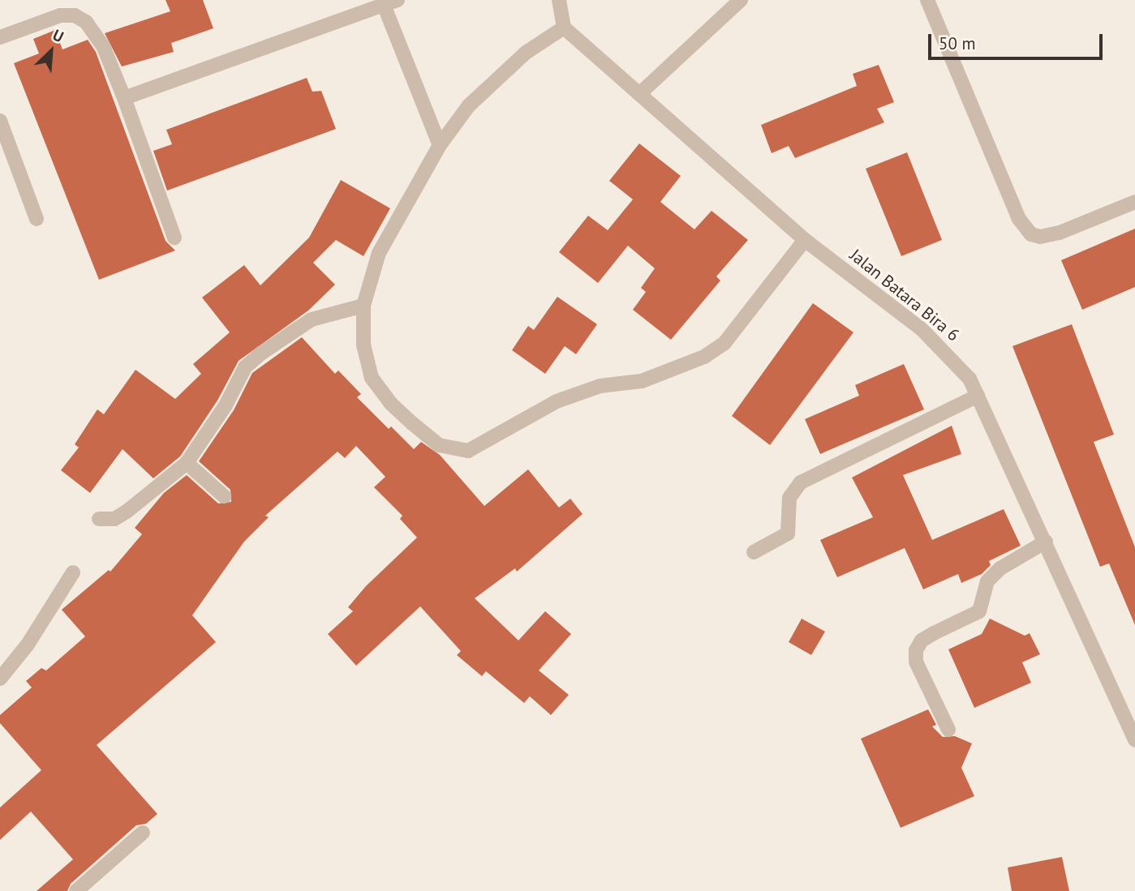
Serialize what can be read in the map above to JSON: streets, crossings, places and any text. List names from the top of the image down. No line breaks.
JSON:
{"streets":{"street":["Jalan Batara Bira 6"]},"scale_bar":"50 m","north":"top right"}
